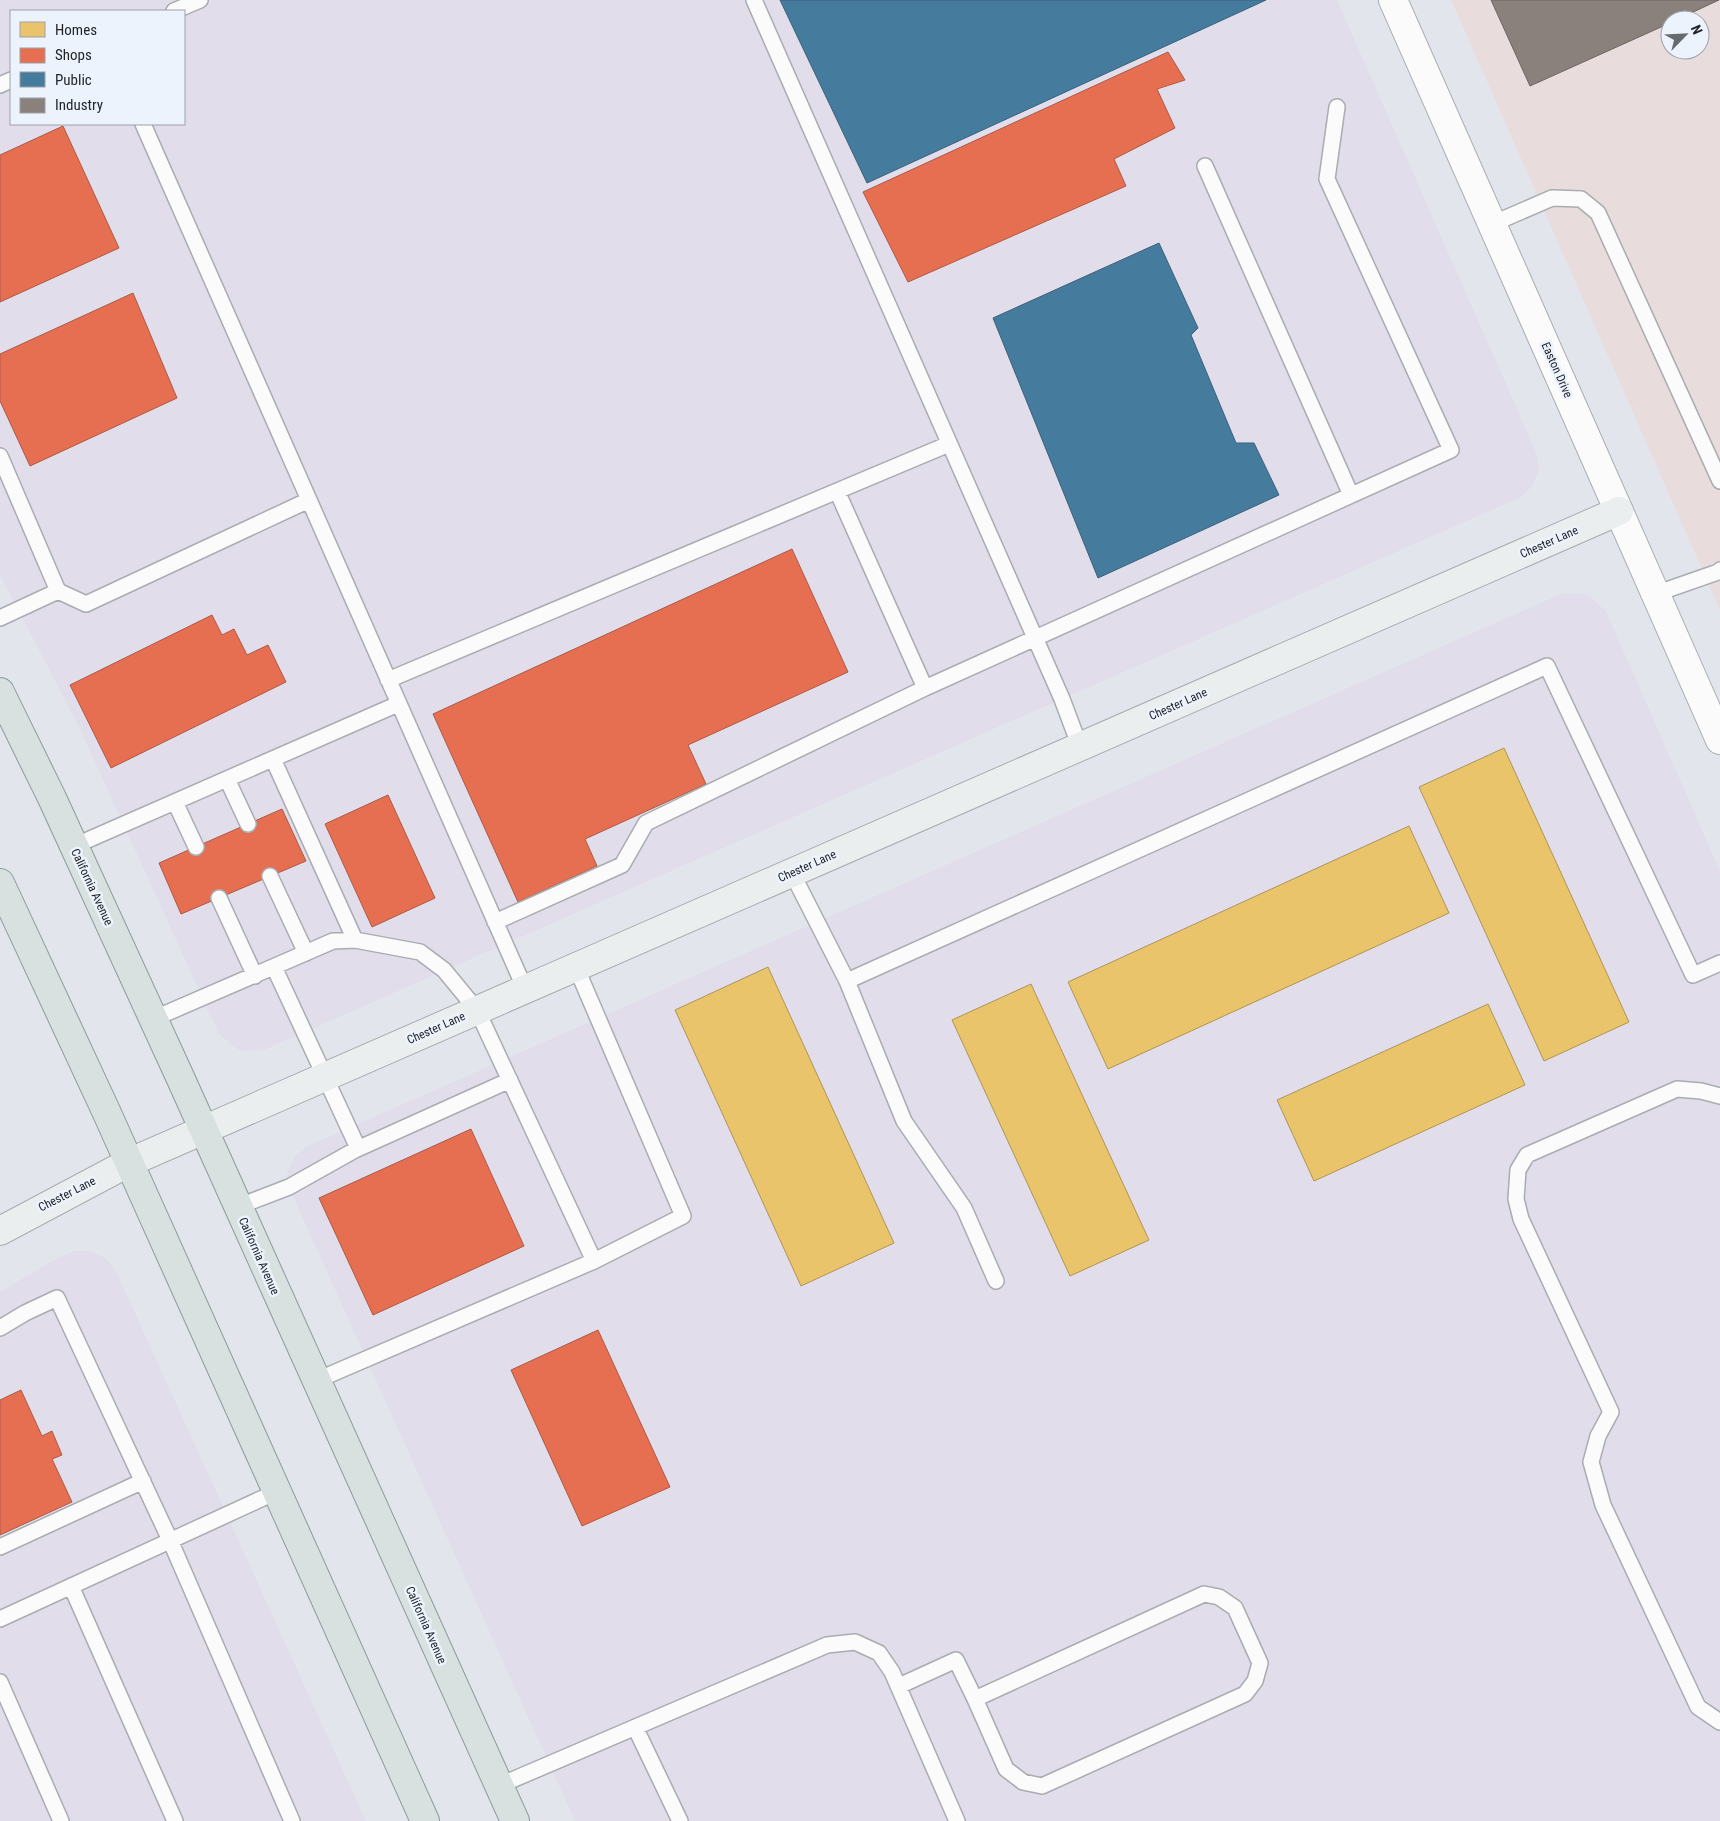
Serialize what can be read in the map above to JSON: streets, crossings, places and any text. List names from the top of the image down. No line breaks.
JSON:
{"streets":{"main road":["California Avenue"],"street":["Easton Drive","Chester Lane"]},"crossings":[["Easton Drive","Chester Lane"],["Chester Lane","California Avenue"]],"legend":["Homes","Shops","Public","Industry"],"north":"top right"}
